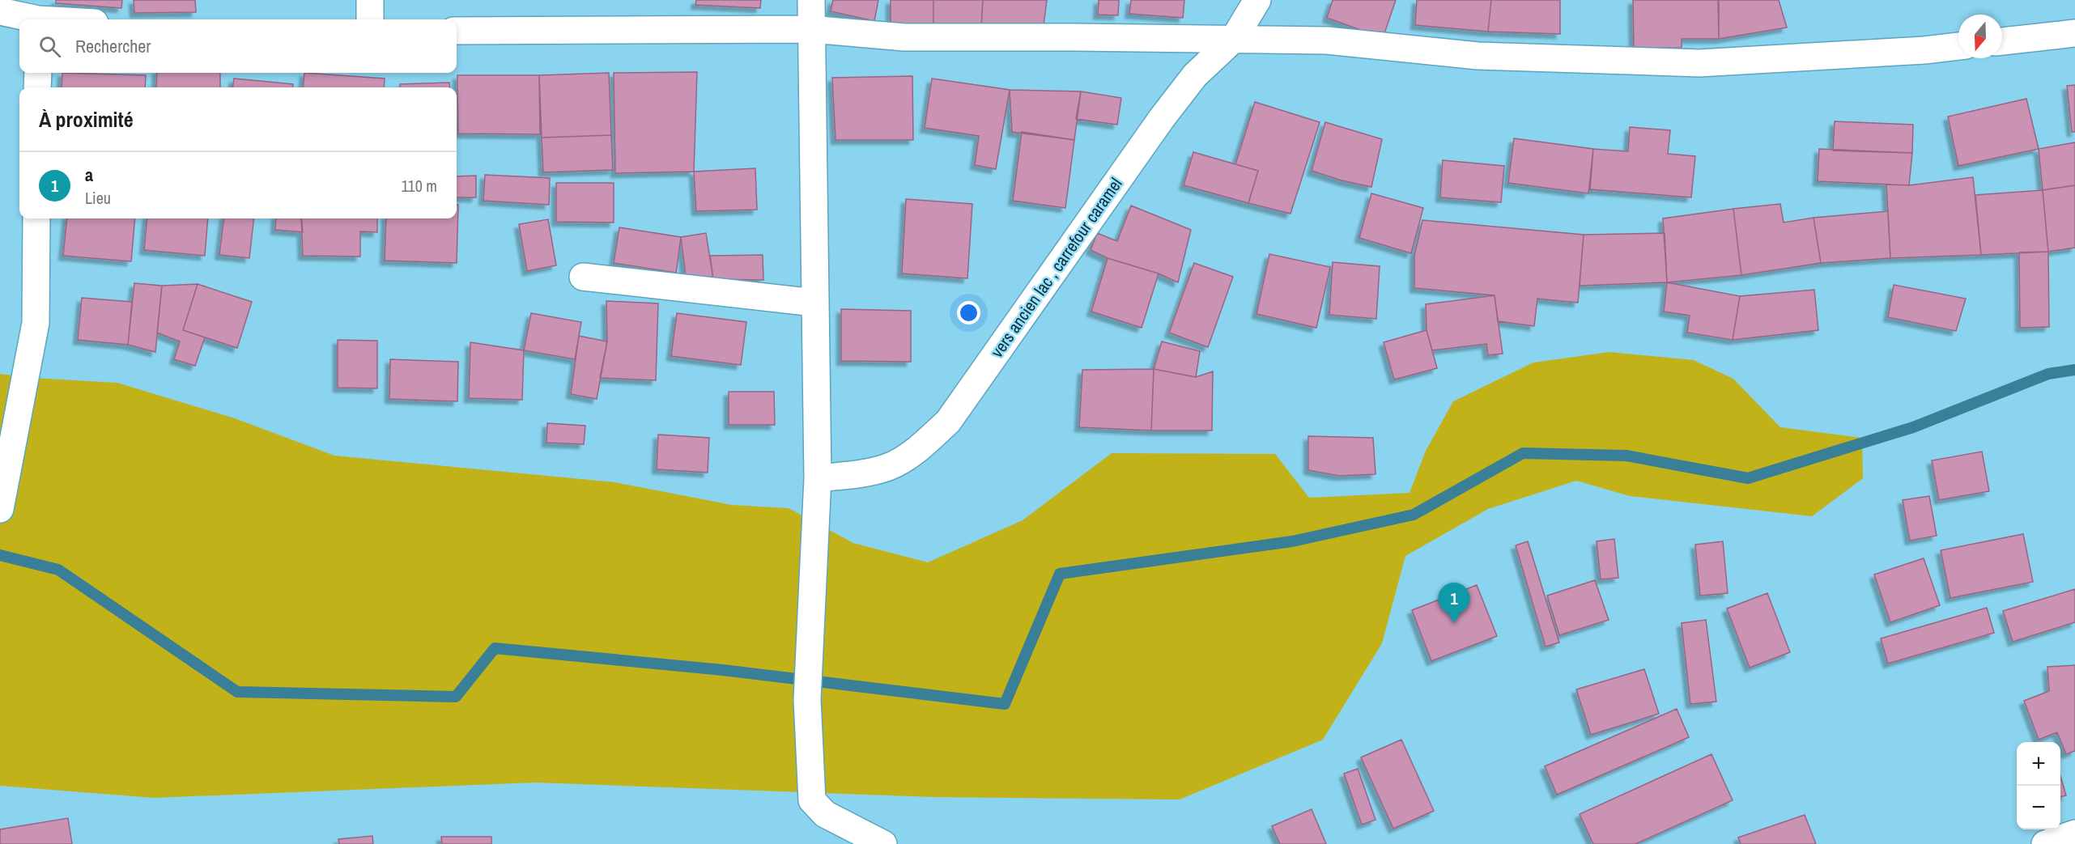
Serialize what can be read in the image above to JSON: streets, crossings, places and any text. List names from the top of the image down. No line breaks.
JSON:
{"streets":{"street":["vers ancien lac , carrefour caramel"]},"north":"bottom","page":{"search":"Rechercher","heading":"À proximité","list":[{"mark":"1","name":"a","note":"Lieu","value":"110 m"}],"pins":"1","map_buttons":["+","−"]}}
